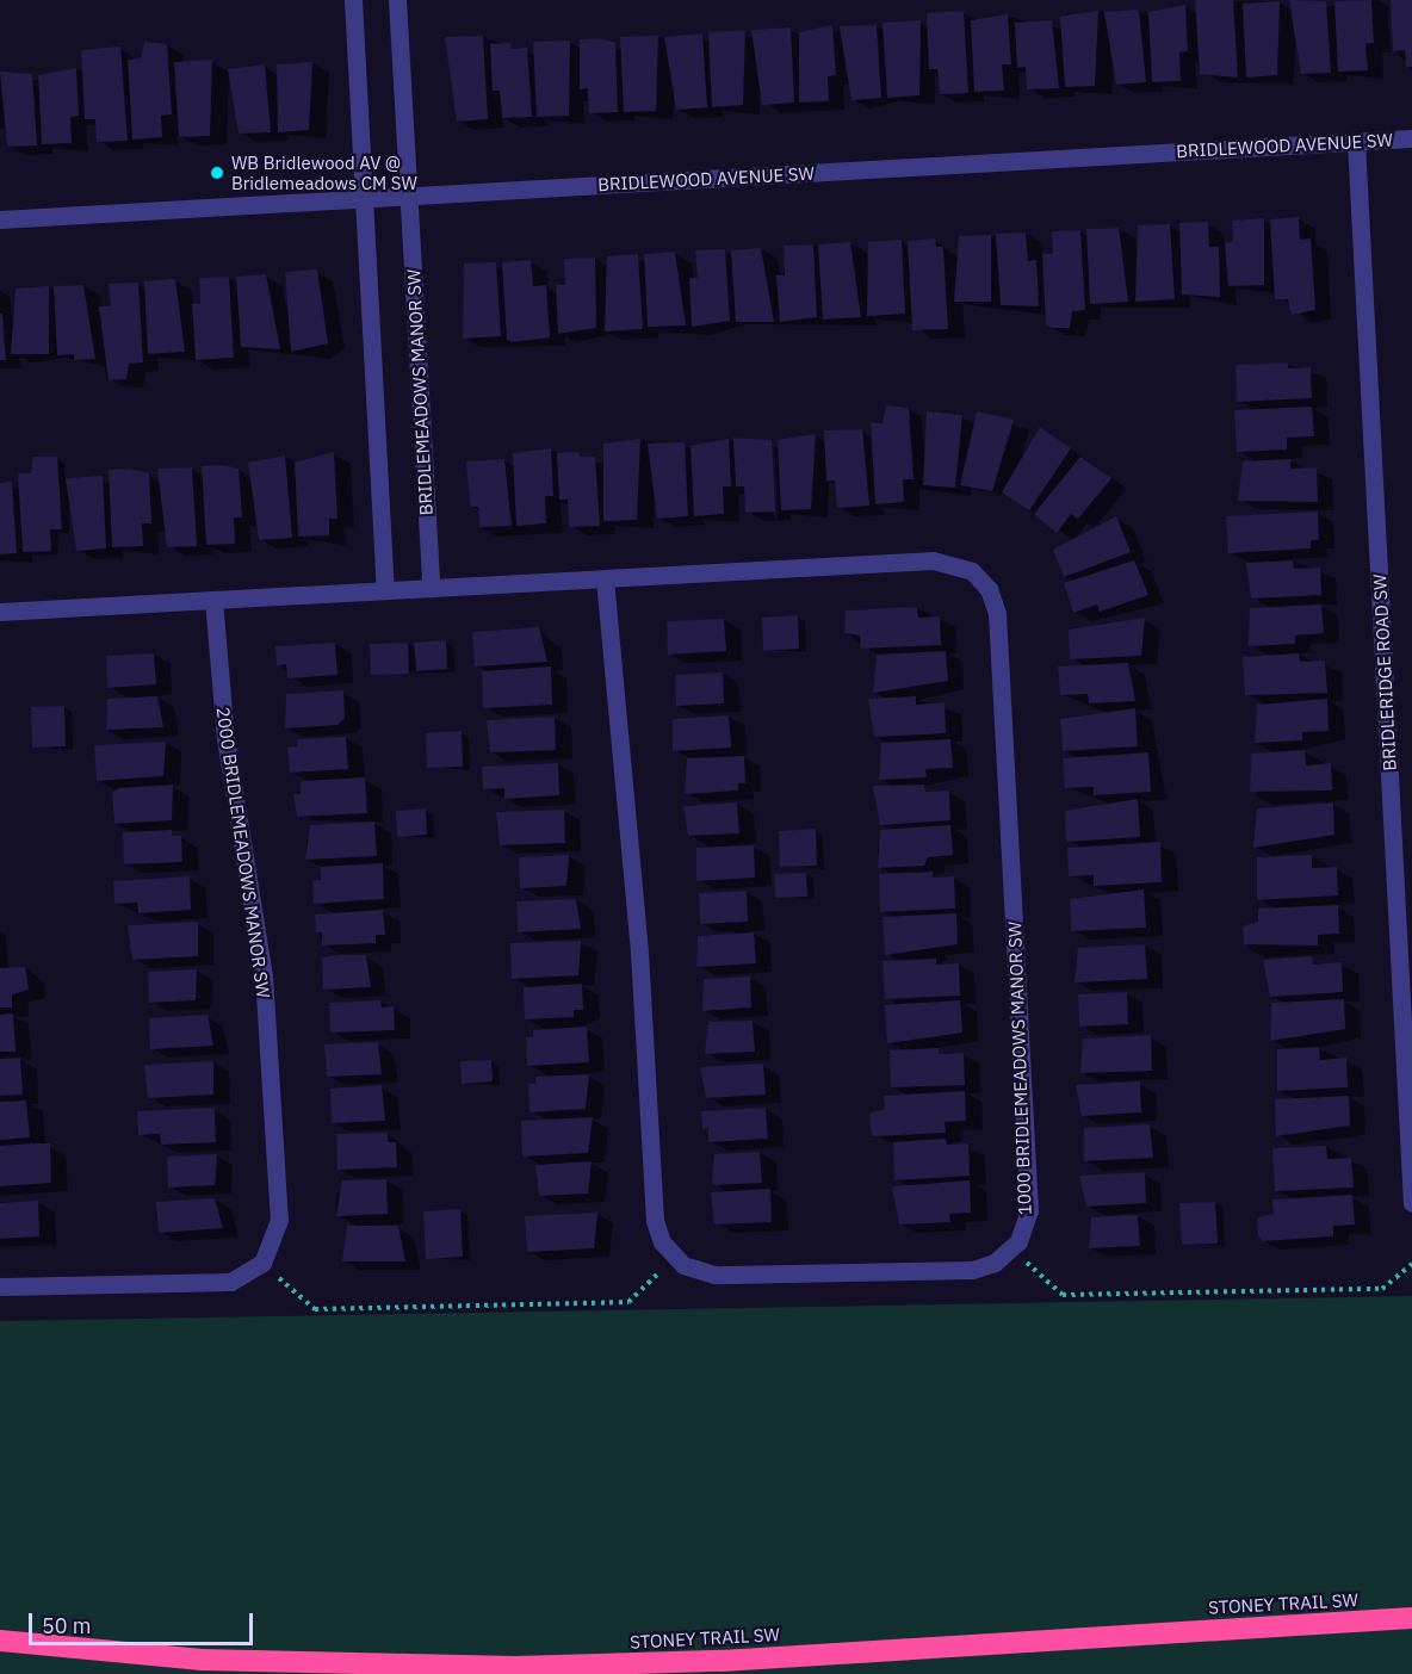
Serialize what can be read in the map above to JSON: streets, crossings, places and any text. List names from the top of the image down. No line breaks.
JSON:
{"streets":{"highway":["STONEY TRAIL SW"],"street":["BRIDLEWOOD AVENUE SW","BRIDLEMEADOWS MANOR SW","BRIDLERIDGE ROAD SW","2000 BRIDLEMEADOWS MANOR SW","1000 BRIDLEMEADOWS MANOR SW"]},"crossings":[["BRIDLEWOOD AVENUE SW","BRIDLEMEADOWS MANOR SW"],["BRIDLEWOOD AVENUE SW","BRIDLERIDGE ROAD SW"],["BRIDLEMEADOWS MANOR SW","1000 BRIDLEMEADOWS MANOR SW"]],"places":["WB Bridlewood AV @ Bridlemeadows CM SW"],"scale_bar":"50 m"}
